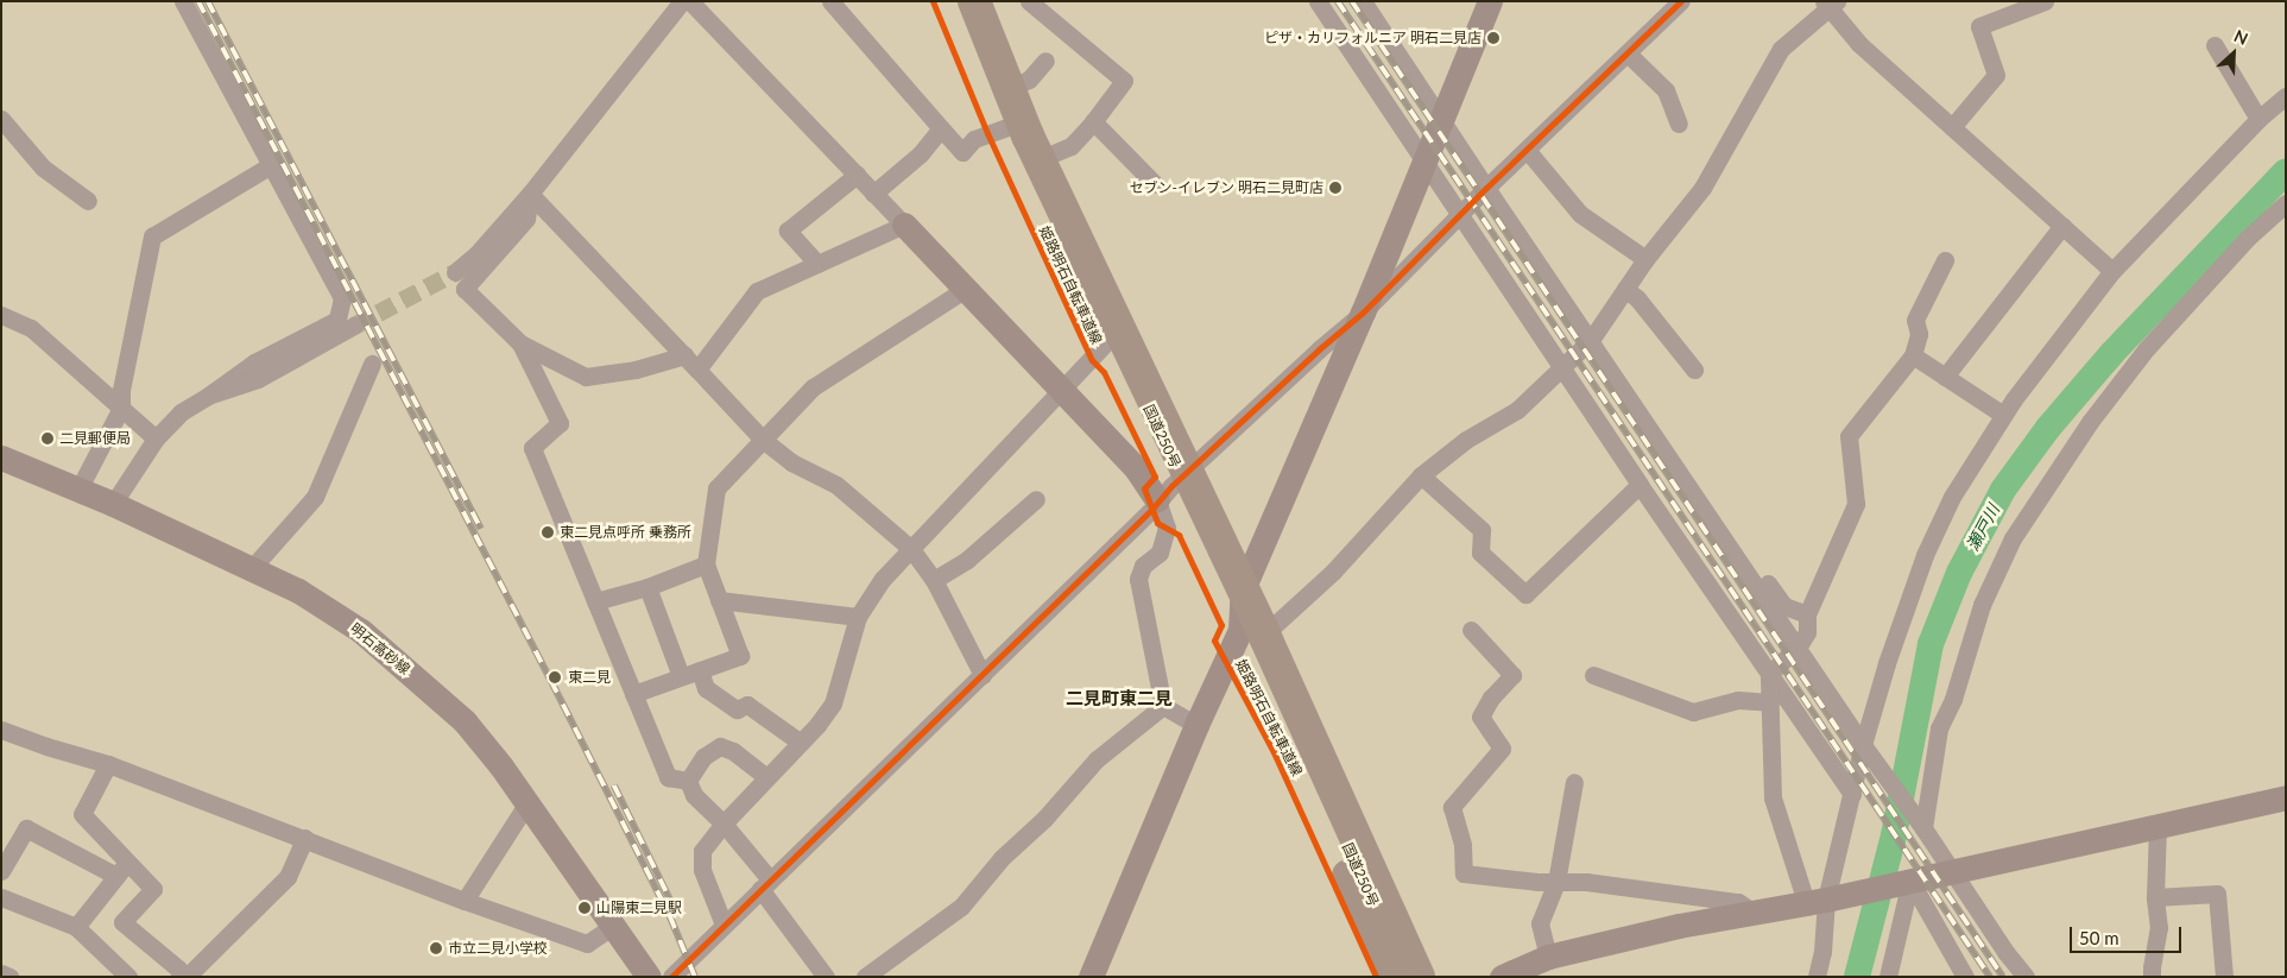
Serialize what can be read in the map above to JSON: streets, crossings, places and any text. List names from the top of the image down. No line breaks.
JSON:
{"streets":{"highway":["国道250号"],"street":["明石高砂線"],"cycle path":["姫路明石自転車道線"]},"districts":["二見町東二見"],"water":["瀬戸川"],"places":["ピザ・カリフォルニア 明石二見店","セブン-イレブン 明石二見町店","二見郵便局","東二見点呼所 乗務所","東二見","山陽東二見駅","市立二見小学校"],"scale_bar":"50 m","north":"top right"}
